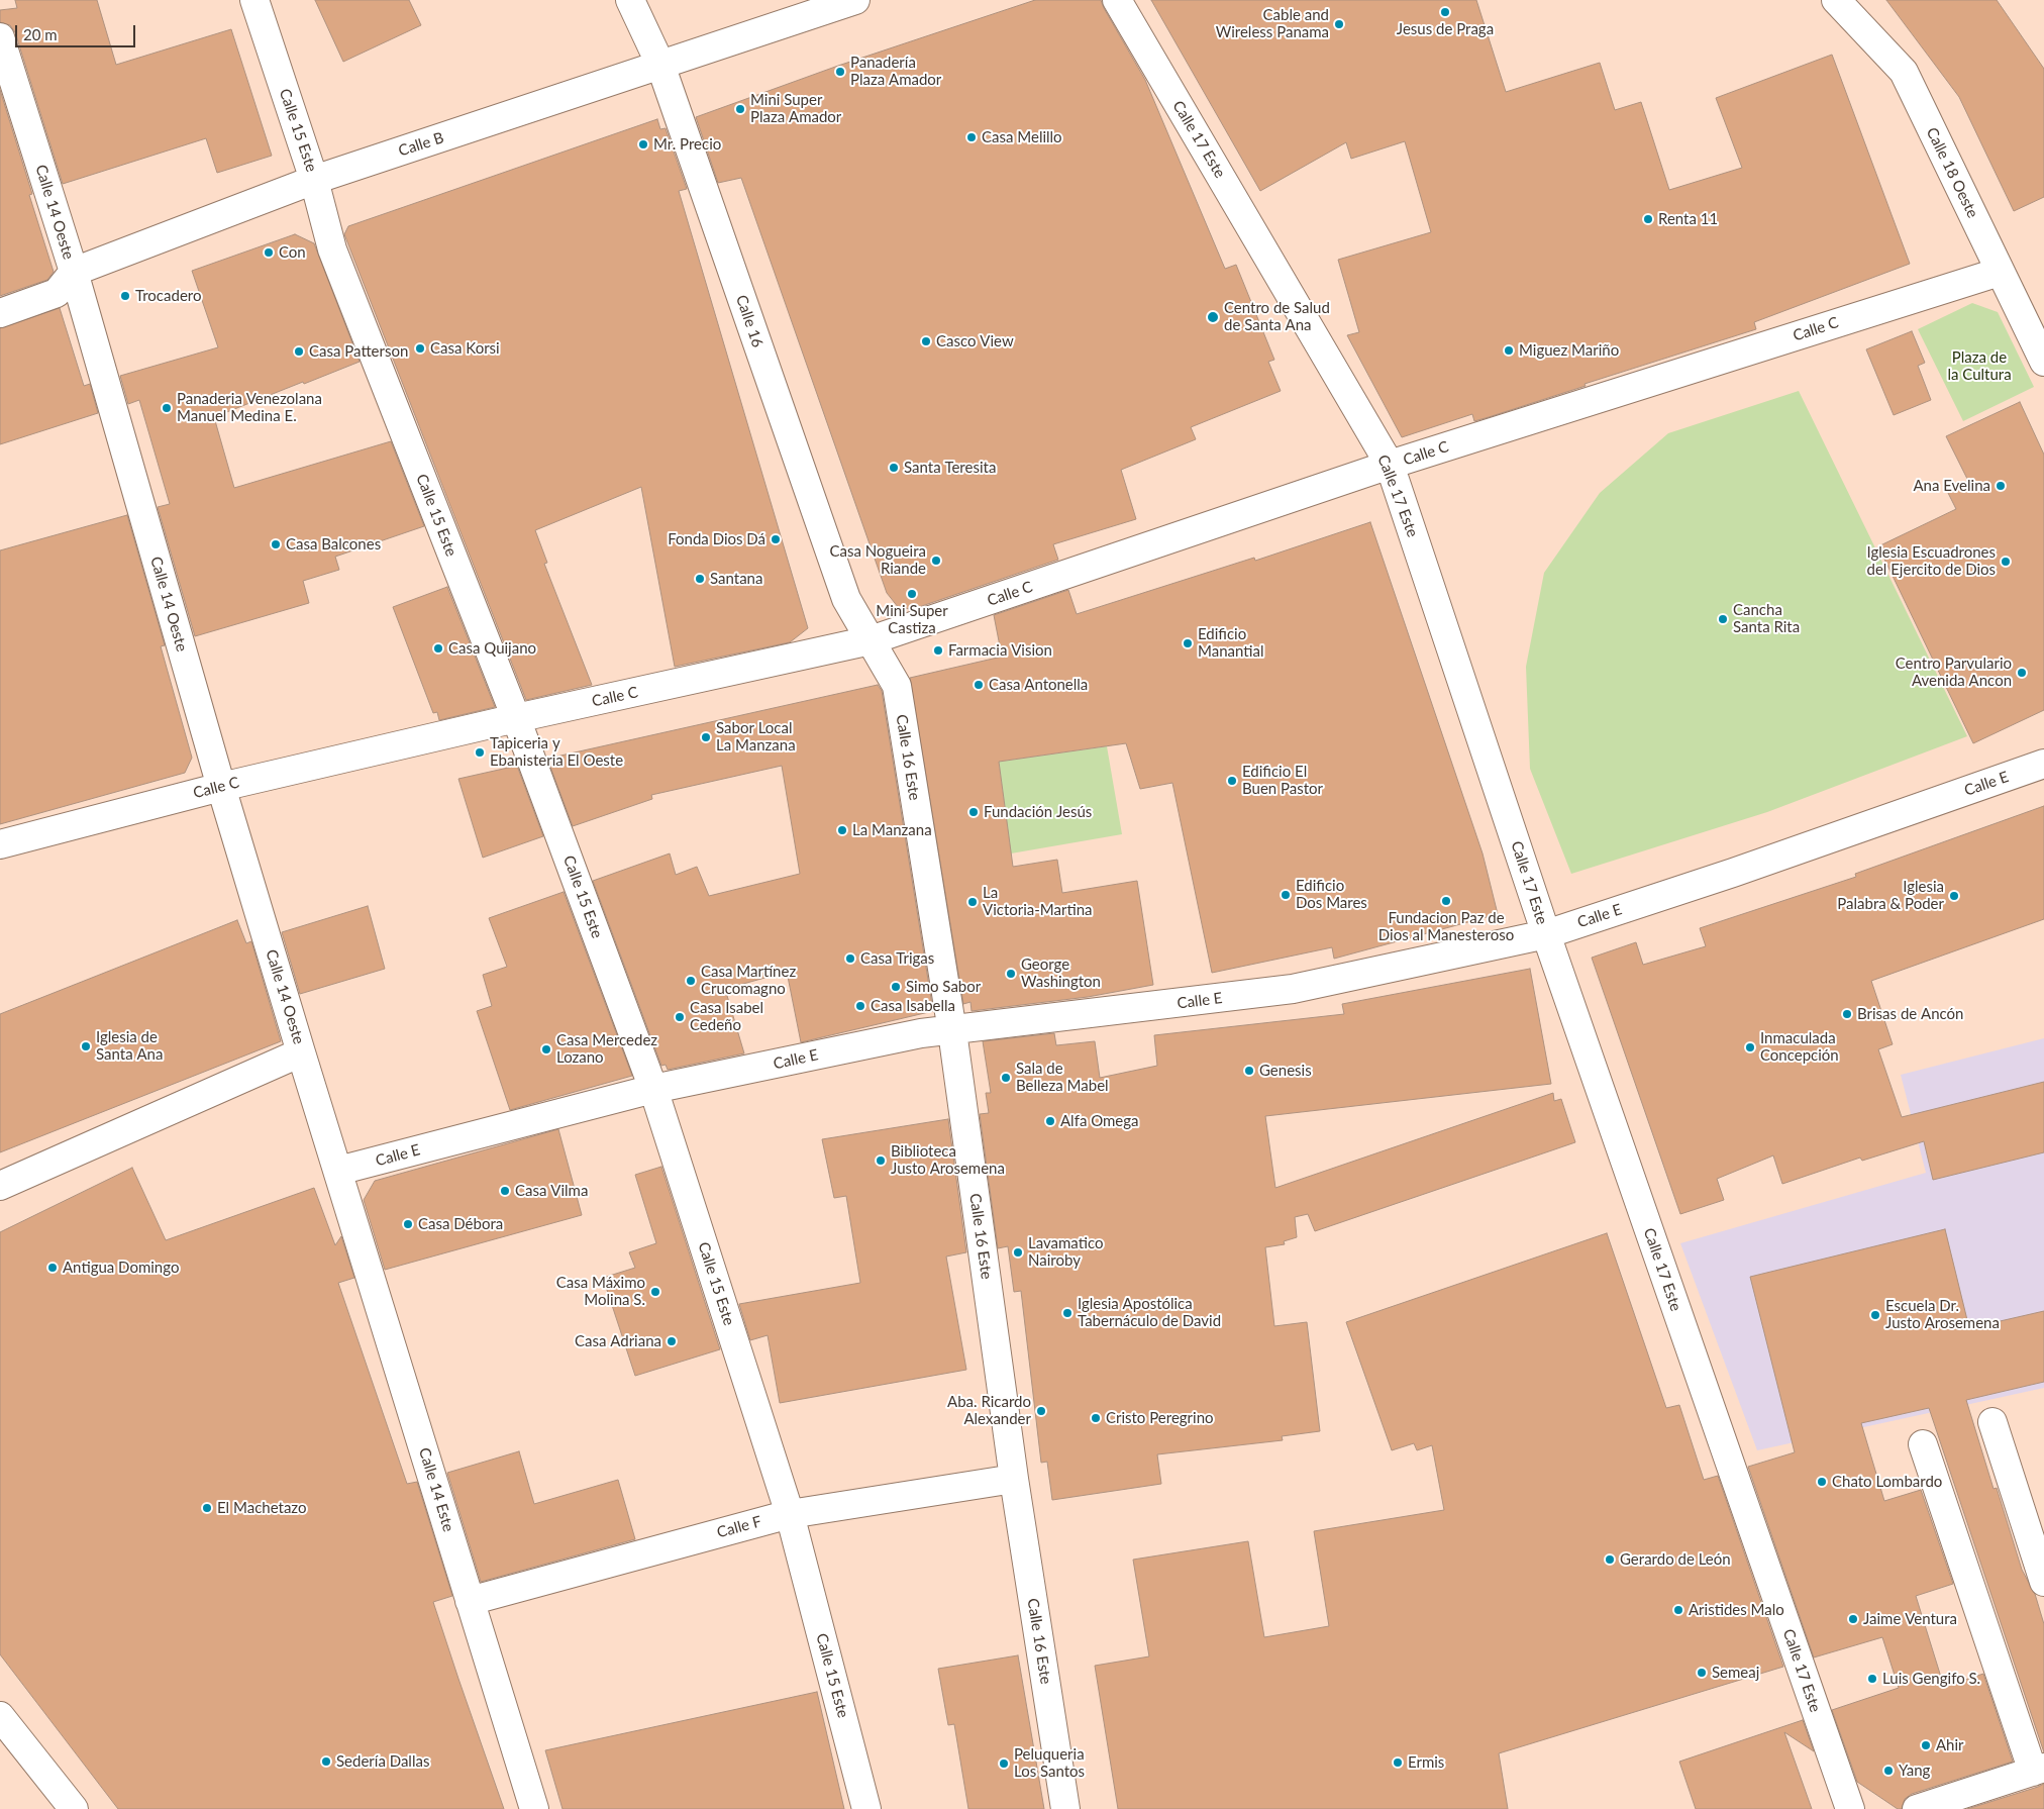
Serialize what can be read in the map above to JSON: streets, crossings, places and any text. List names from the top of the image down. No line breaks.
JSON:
{"streets":{"street":["Calle 15 Este","Calle 17 Este","Calle B","Calle 18 Oeste","Calle 14 Oeste","Calle 16","Calle C","Calle 16 Este","Calle E","Calle 14 Este","Calle F"]},"crossings":[["Calle 15 Este","Calle B"],["Calle 15 Este","Calle C"],["Calle 15 Este","Calle E"],["Calle 15 Este","Calle F"],["Calle 17 Este","Calle C"],["Calle 17 Este","Calle E"],["Calle B","Calle 14 Oeste"],["Calle B","Calle 16"],["Calle 18 Oeste","Calle C"],["Calle 14 Oeste","Calle C"],["Calle 14 Oeste","Calle E"],["Calle 14 Oeste","Calle 14 Este"],["Calle 16","Calle C"],["Calle 16","Calle 16 Este"],["Calle C","Calle 16 Este"],["Calle 16 Este","Calle E"],["Calle 16 Este","Calle F"],["Calle E","Calle 14 Este"],["Calle 14 Este","Calle F"]],"parks":["Plaza de la Cultura"],"places":["Jesus de Praga","Cable and Wireless Panama","Panadería Plaza Amador","Mini Super Plaza Amador","Casa Melillo","Mr. Precio","Renta 11","Con","Trocadero","Centro de Salud de Santa Ana","Casco View","Casa Korsi","Miguez Mariño","Casa Patterson","Panaderia Venezolana Manuel Medina E.","Santa Teresita","Ana Evelina","Fonda Dios Dá","Casa Balcones","Casa Nogueira Riande","Iglesia Escuadrones del Ejercito de Dios","Santana","Mini Super Castiza","Cancha Santa Rita","Edificio Manantial","Casa Quijano","Farmacia Vision","Centro Parvulario Avenida Ancon","Casa Antonella","Sabor Local La Manzana","Tapiceria y Ebanisteria El Oeste","Edificio El Buen Pastor","Fundación Jesús","La Manzana","Edificio Dos Mares","Iglesia Palabra & Poder","Fundacion Paz de Dios al Manesteroso","La Victoria-Martina","Casa Trigas","George Washington","Casa Martínez Crucomagno","Simo Sabor","Casa Isabella","Brisas de Ancón","Casa Isabel Cedeño","Iglesia de Santa Ana","Inmaculada Concepción","Casa Mercedez Lozano","Genesis","Sala de Belleza Mabel","Alfa Omega","Biblioteca Justo Arosemena","Casa Vilma","Casa Débora","Lavamatico Nairoby","Antigua Domingo","Casa Máximo Molina S.","Iglesia Apostólica Tabernáculo de David","Escuela Dr. Justo Arosemena","Casa Adriana","Aba. Ricardo Alexander","Cristo Peregrino","Chato Lombardo","El Machetazo","Gerardo de León","Aristides Malo","Jaime Ventura","Semeaj","Luis Gengifo S.","Ahir","Sedería Dallas","Ermis","Peluqueria Los Santos","Yang"],"scale_bar":"20 m"}
